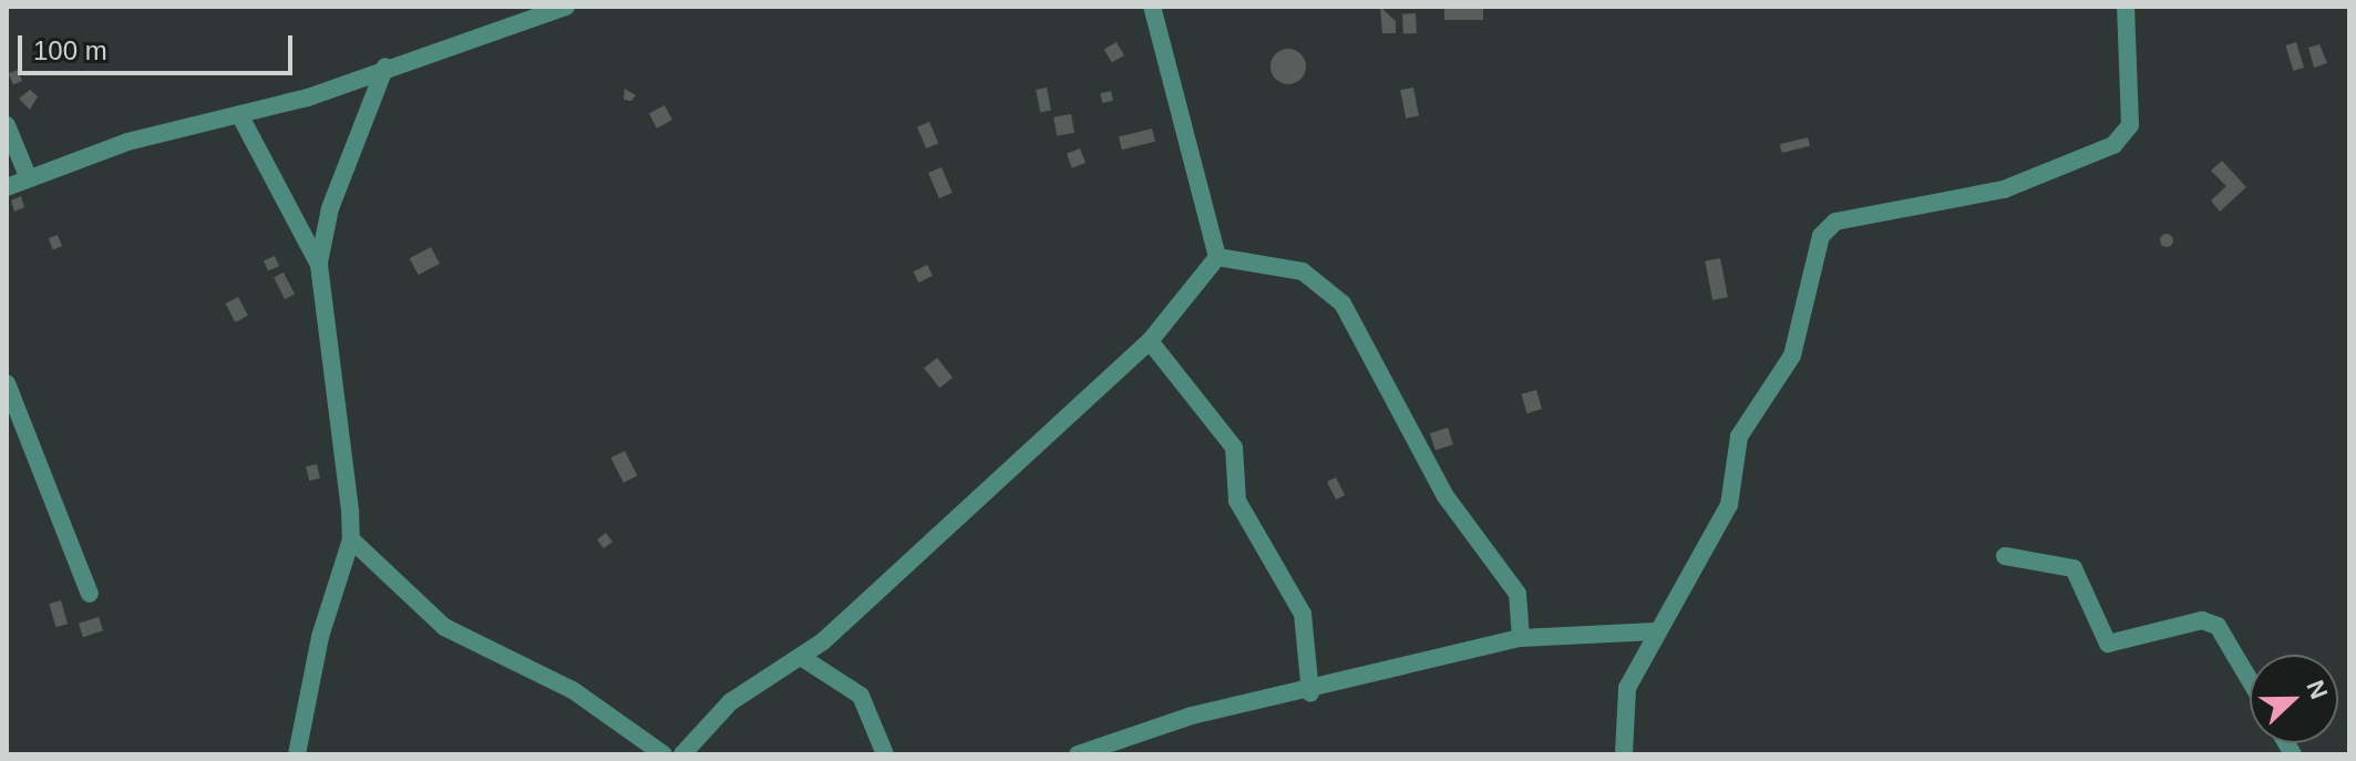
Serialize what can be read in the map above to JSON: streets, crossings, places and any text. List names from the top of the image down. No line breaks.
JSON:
{"scale_bar":"100 m","north":"right"}
